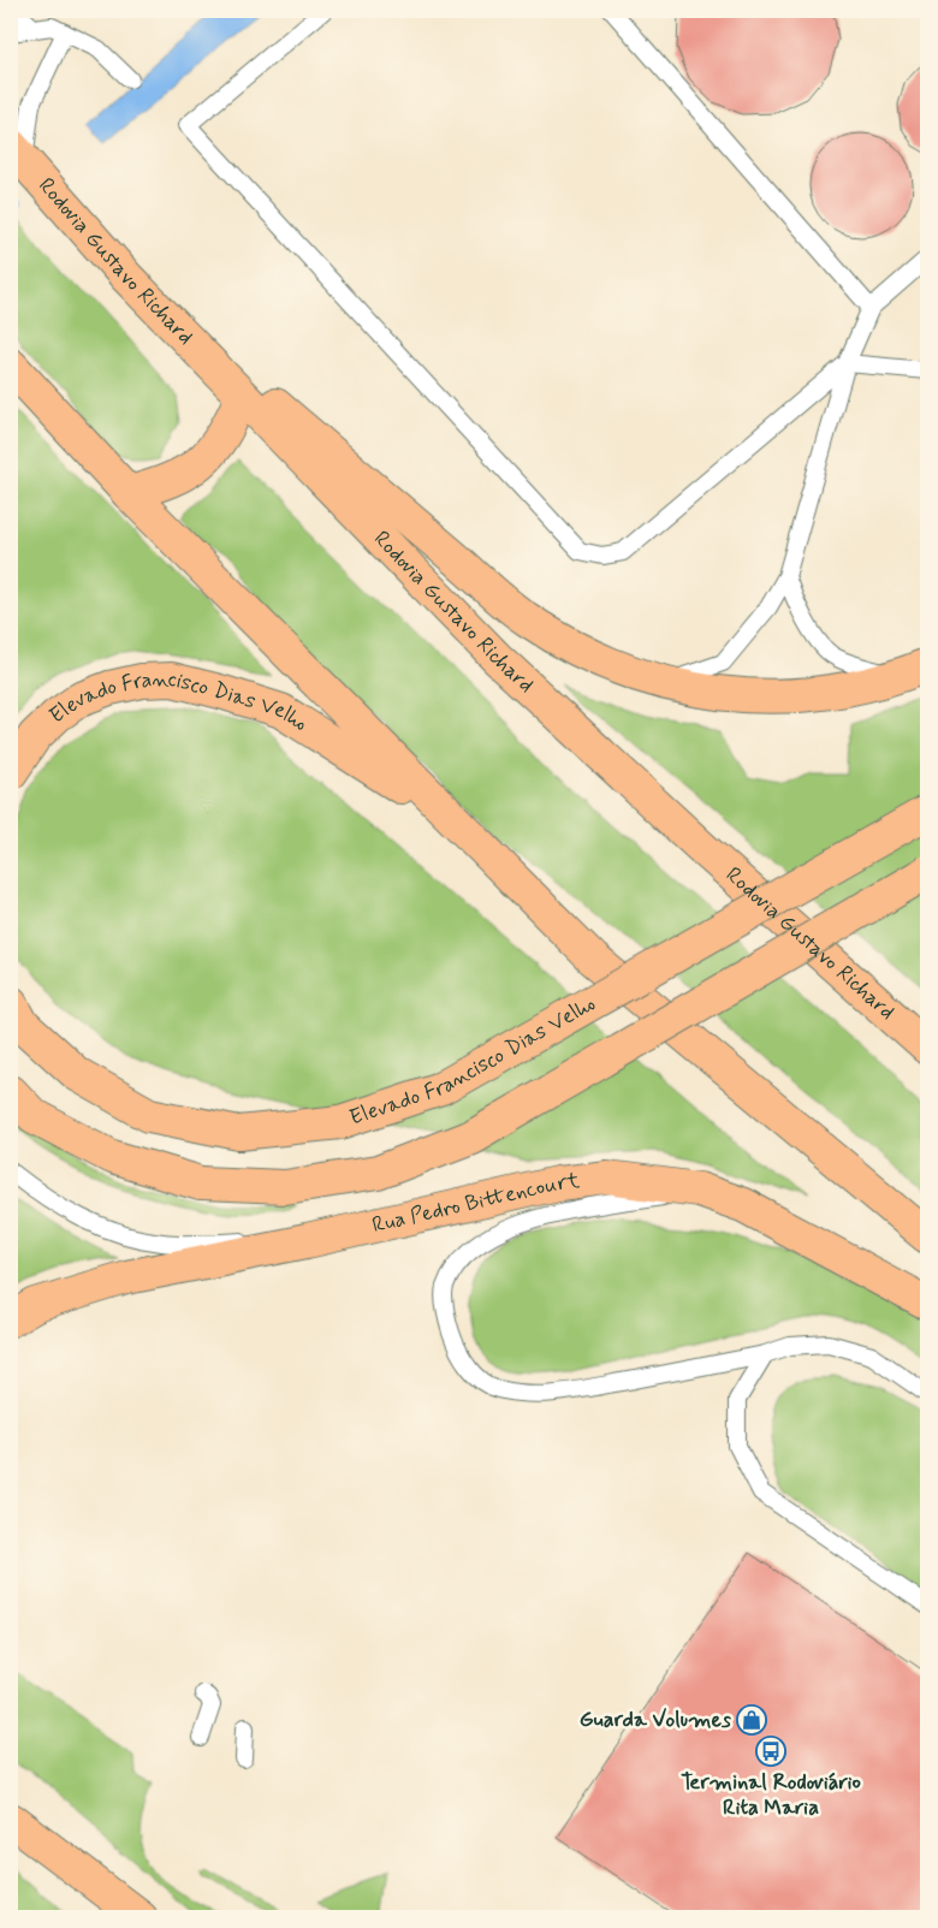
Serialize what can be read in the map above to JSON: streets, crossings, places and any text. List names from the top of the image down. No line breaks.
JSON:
{"streets":{"main road":["Rodovia Gustavo Richard","Elevado Francisco Dias Velho","Rua Pedro Bittencourt"]},"places":{"shop":["Guarda Volumes"],"bus stop":["Terminal Rodoviário Rita Maria"]}}
